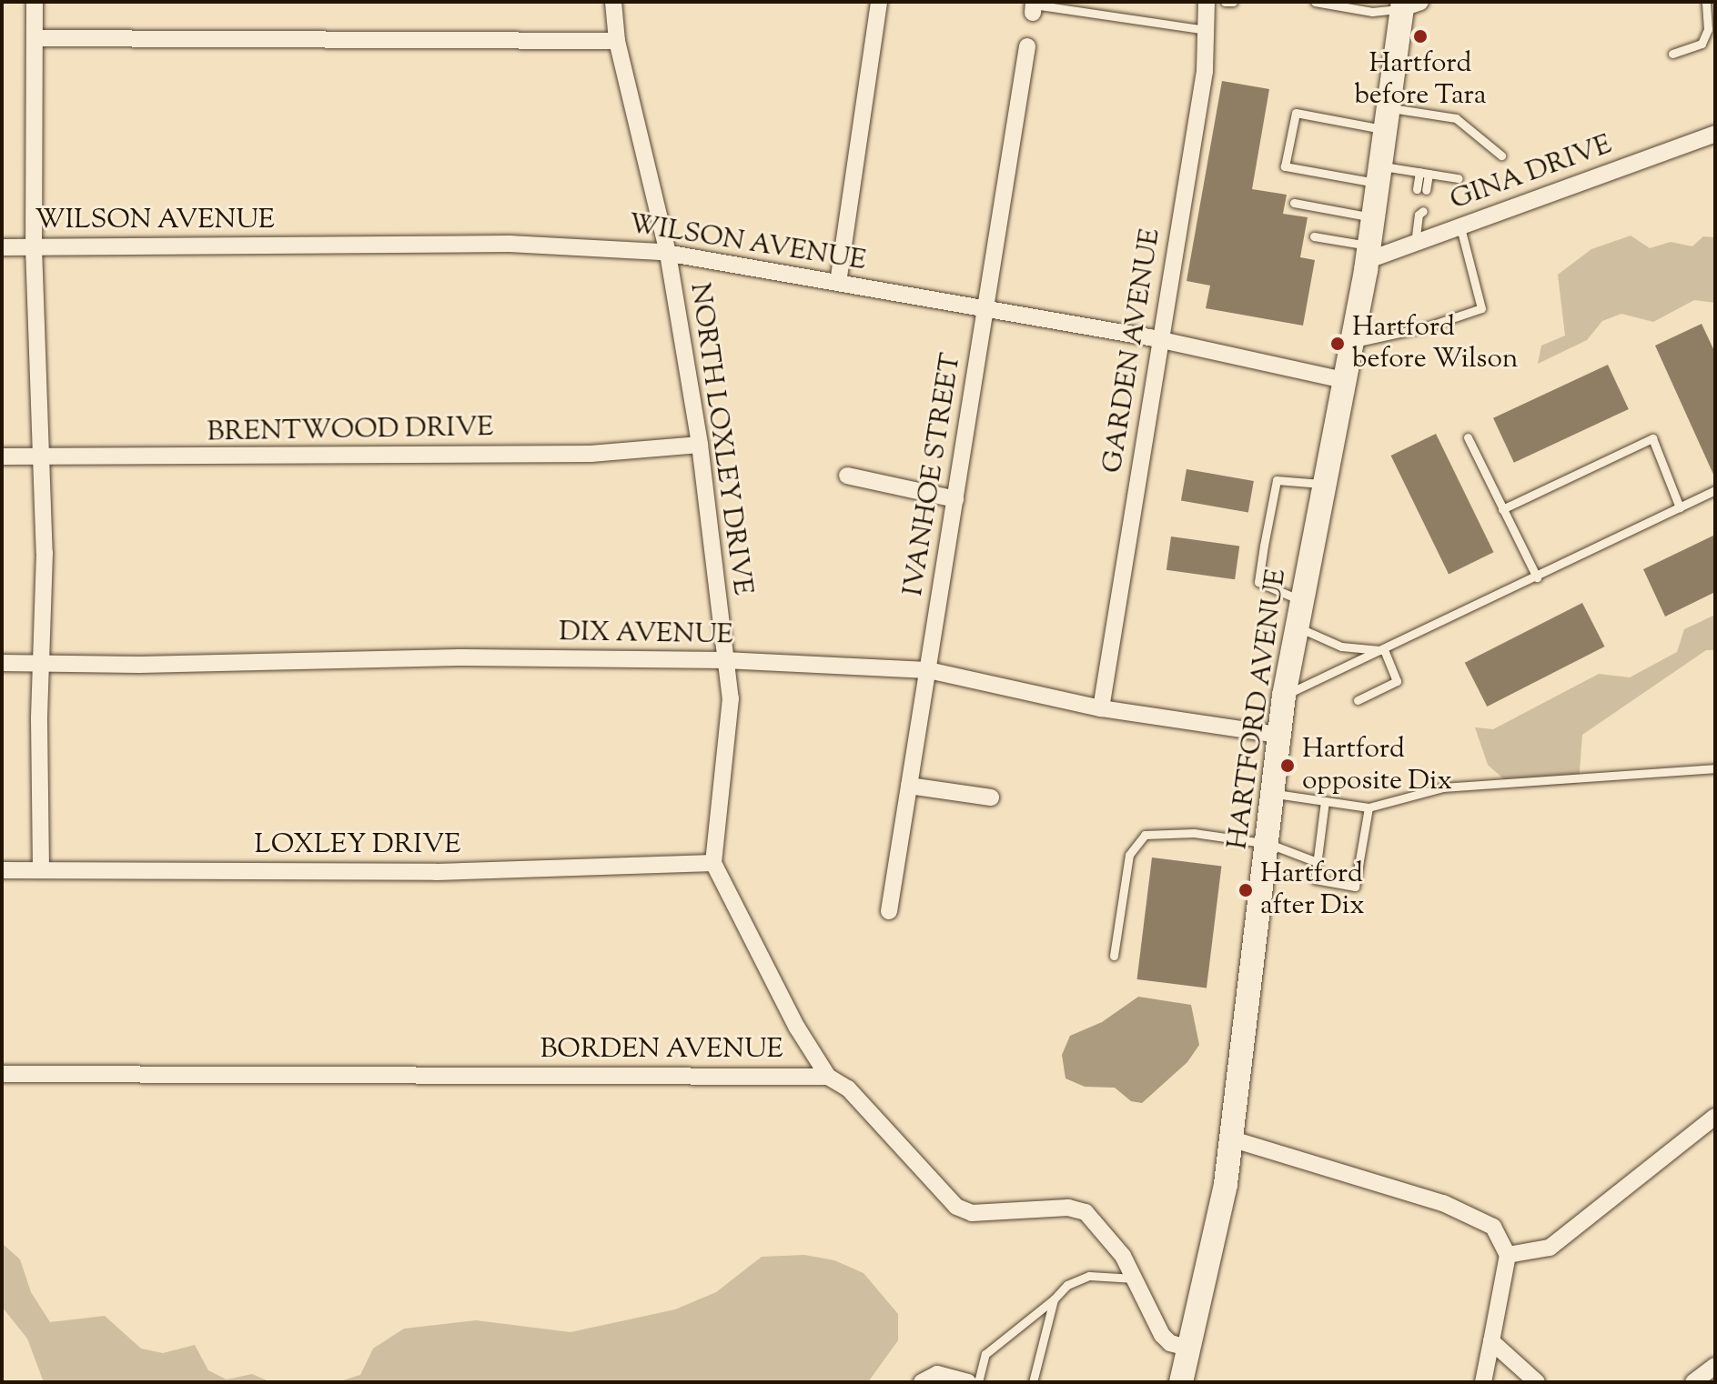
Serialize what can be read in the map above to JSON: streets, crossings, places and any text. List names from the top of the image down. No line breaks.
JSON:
{"streets":{"main road":["HARTFORD AVENUE"],"street":["GINA DRIVE","WILSON AVENUE","GARDEN AVENUE","BRENTWOOD DRIVE","NORTH LOXLEY DRIVE","IVANHOE STREET","DIX AVENUE","LOXLEY DRIVE","BORDEN AVENUE"]},"crossings":[["GINA DRIVE","HARTFORD AVENUE"],["WILSON AVENUE","GARDEN AVENUE"],["WILSON AVENUE","NORTH LOXLEY DRIVE"],["WILSON AVENUE","IVANHOE STREET"],["WILSON AVENUE","HARTFORD AVENUE"],["GARDEN AVENUE","DIX AVENUE"],["BRENTWOOD DRIVE","NORTH LOXLEY DRIVE"],["NORTH LOXLEY DRIVE","DIX AVENUE"],["NORTH LOXLEY DRIVE","LOXLEY DRIVE"],["IVANHOE STREET","DIX AVENUE"],["DIX AVENUE","HARTFORD AVENUE"]],"places":["Hartford before Tara","Hartford before Wilson","Hartford opposite Dix","Hartford after Dix"]}
